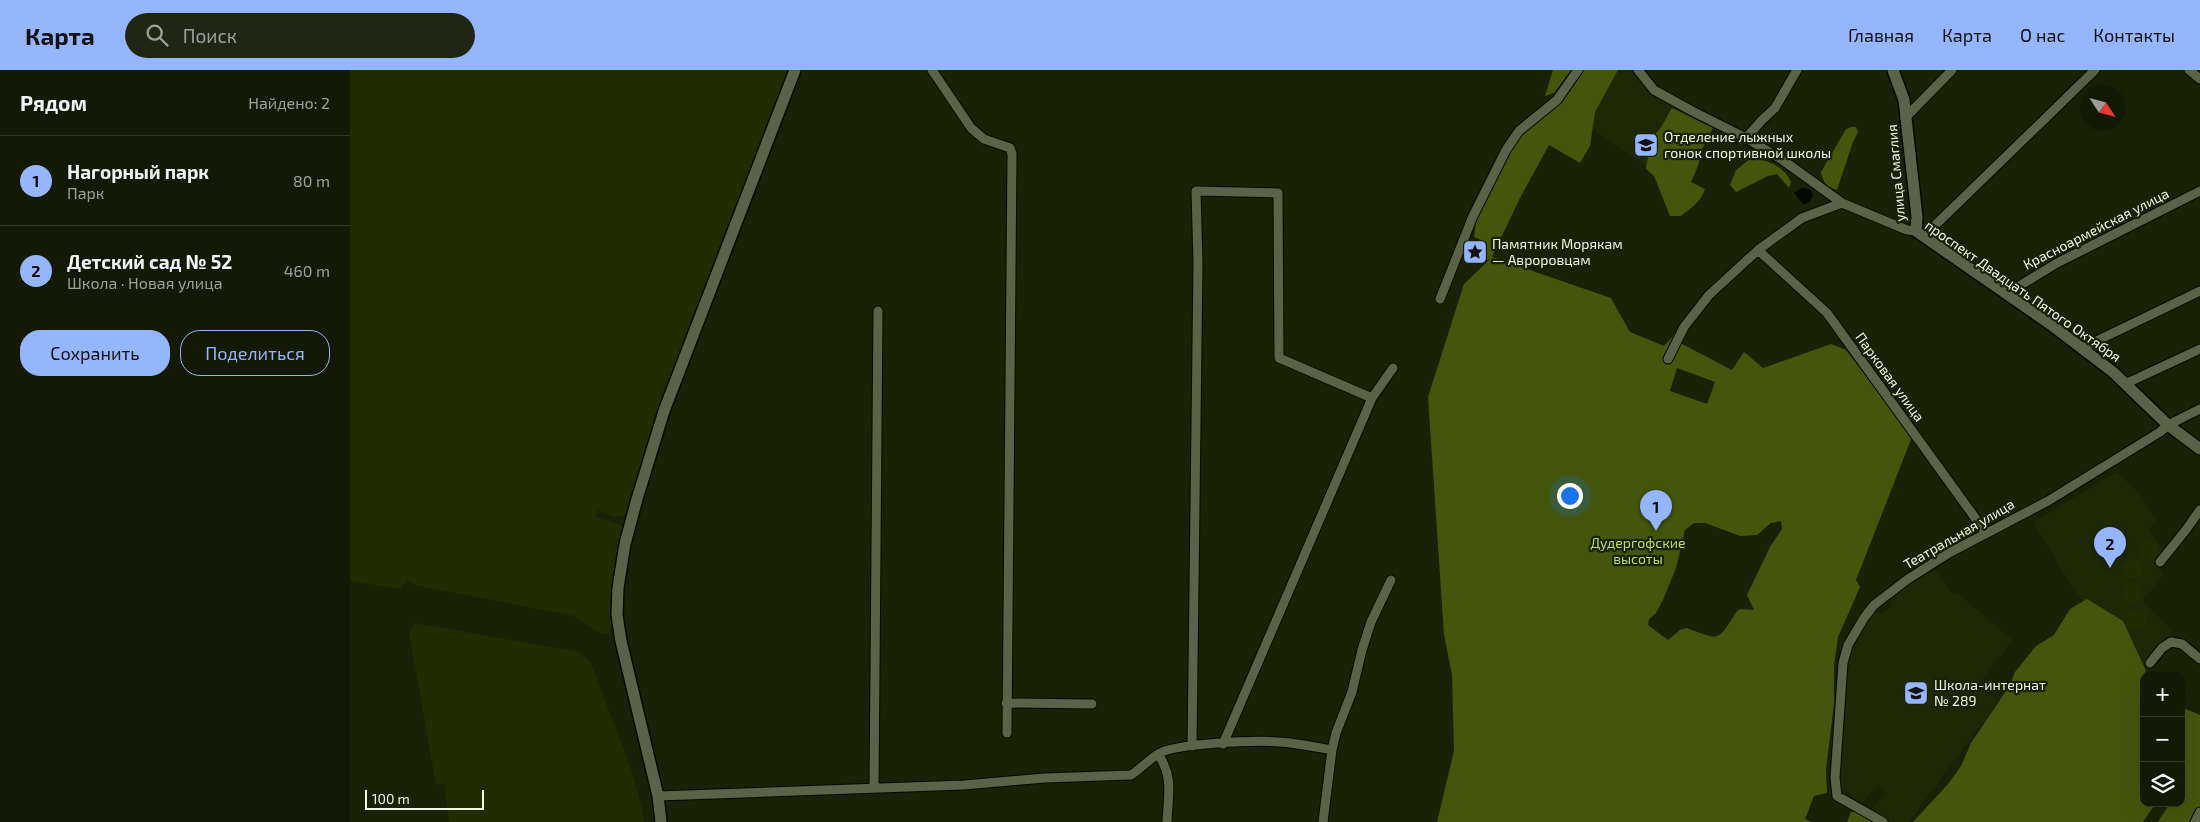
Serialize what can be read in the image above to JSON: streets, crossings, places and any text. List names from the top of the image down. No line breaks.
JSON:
{"streets":{"street":["улица Смаглия","Красноармейская улица","проспект Двадцать Пятого Октября","Парковая улица","Театральная улица"]},"crossings":[["улица Смаглия","проспект Двадцать Пятого Октября"],["Красноармейская улица","проспект Двадцать Пятого Октября"],["проспект Двадцать Пятого Октября","Театральная улица"],["Парковая улица","Театральная улица"]],"parks":["Дудергофские высоты"],"places":{"school or university":["Отделение лыжных гонок спортивной школы","Школа-интернат № 289"],"place":["Памятник Морякам — Авроровцам"]},"scale_bar":"100 m","north":"bottom right","page":{"header":"Карта","search":"Поиск","nav":["Главная","Карта","О нас","Контакты"],"heading":["Рядом","Найдено: 2"],"list":[{"mark":"1","name":"Нагорный парк","note":"Парк","value":"80 m"},{"mark":"2","name":"Детский сад № 52","note":"Школа · Новая улица","value":"460 m"}],"buttons":["Сохранить","Поделиться"],"pins":["1","2"],"map_buttons":["+","−"],"scale":"100 m"}}
